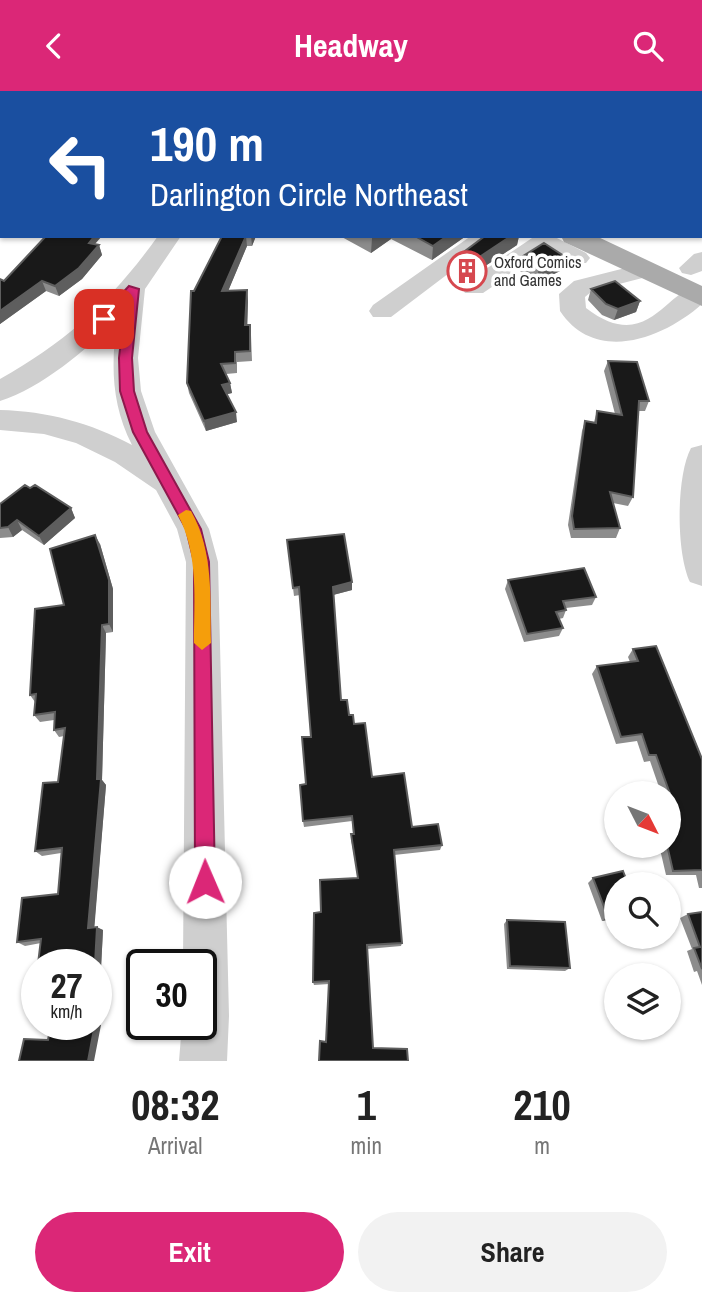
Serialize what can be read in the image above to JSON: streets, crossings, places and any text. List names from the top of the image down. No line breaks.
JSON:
{"places":{"building":["Oxford Comics and Games"]},"north":"bottom right","page":{"header":"Headway","turn":["190 m","Darlington Circle Northeast"],"speed":"27 km/h","limit":"30","eta":["08:32","Arrival","1","min","210","m"],"buttons":["Exit","Share"]}}
